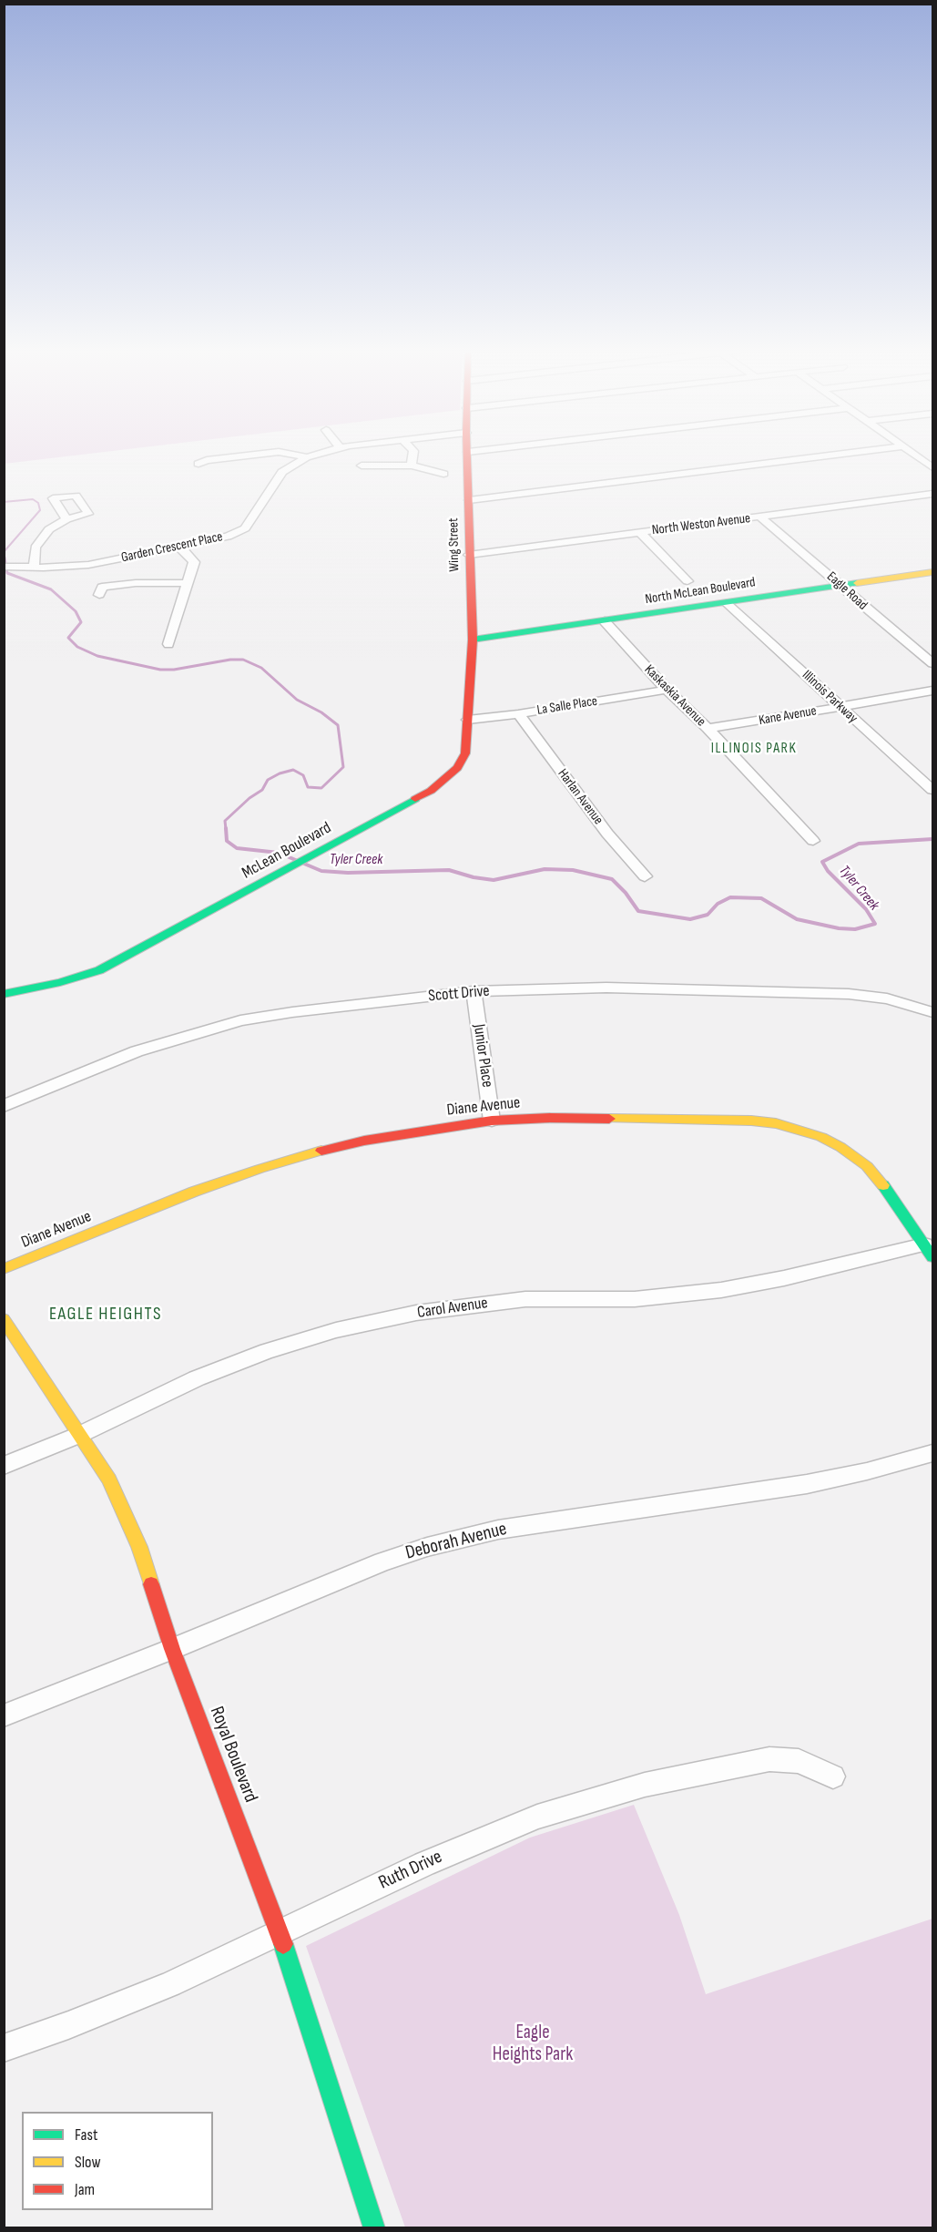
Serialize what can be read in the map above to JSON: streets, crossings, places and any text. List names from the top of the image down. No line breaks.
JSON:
{"streets":{"street":["North Weston Avenue","Wing Street","Garden Crescent Place","North McLean Boulevard","Eagle Road","Kaskaskia Avenue","Illinois Parkway","La Salle Place","Kane Avenue","Harlan Avenue","McLean Boulevard","Scott Drive","Junior Place","Diane Avenue","Carol Avenue","Deborah Avenue","Royal Boulevard","Ruth Drive"]},"crossings":[["North Weston Avenue","Wing Street"],["North Weston Avenue","Eagle Road"],["Wing Street","North McLean Boulevard"],["Wing Street","McLean Boulevard"],["North McLean Boulevard","Eagle Road"],["North McLean Boulevard","Kaskaskia Avenue"],["North McLean Boulevard","Illinois Parkway"],["North McLean Boulevard","McLean Boulevard"],["Kaskaskia Avenue","La Salle Place"],["Kaskaskia Avenue","Kane Avenue"],["Illinois Parkway","Kane Avenue"],["La Salle Place","Harlan Avenue"],["La Salle Place","McLean Boulevard"],["Scott Drive","Junior Place"],["Junior Place","Diane Avenue"],["Diane Avenue","Carol Avenue"],["Carol Avenue","Royal Boulevard"],["Deborah Avenue","Royal Boulevard"],["Royal Boulevard","Ruth Drive"]],"districts":["ILLINOIS PARK","EAGLE HEIGHTS"],"water":["Tyler Creek"],"parks":["Eagle Heights Park"],"legend":["Fast","Slow","Jam"]}
